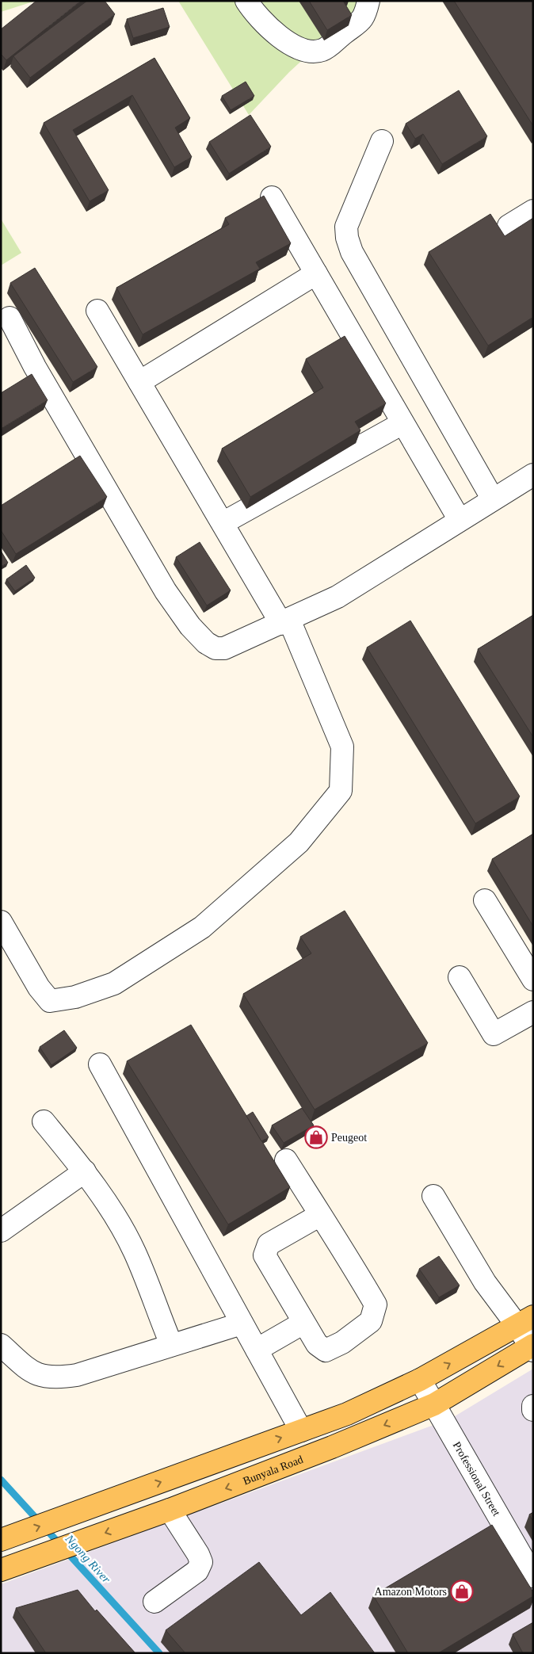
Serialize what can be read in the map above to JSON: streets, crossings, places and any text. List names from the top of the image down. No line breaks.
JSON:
{"streets":{"main road":["Bunyala Road"],"lane":["Professional Street"]},"crossings":[["Bunyala Road","Professional Street"]],"water":["Ngong River"],"places":{"shop":["Peugeot","Amazon Motors"]}}
